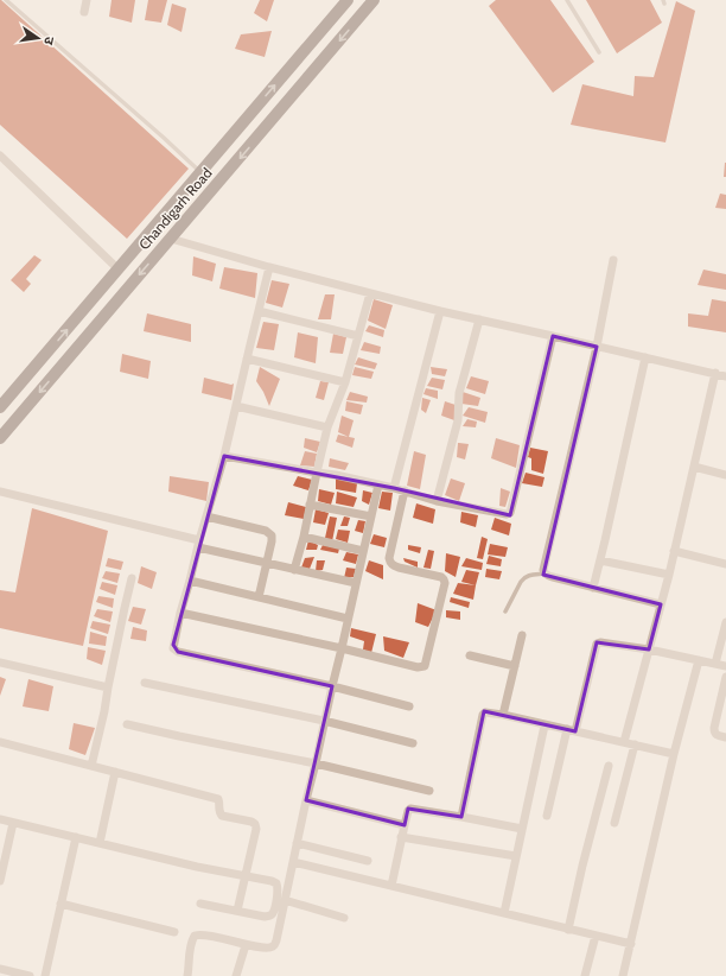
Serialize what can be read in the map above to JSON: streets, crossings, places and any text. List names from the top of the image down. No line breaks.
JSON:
{"streets":{"main road":["Chandigarh Road"]},"north":"right"}
